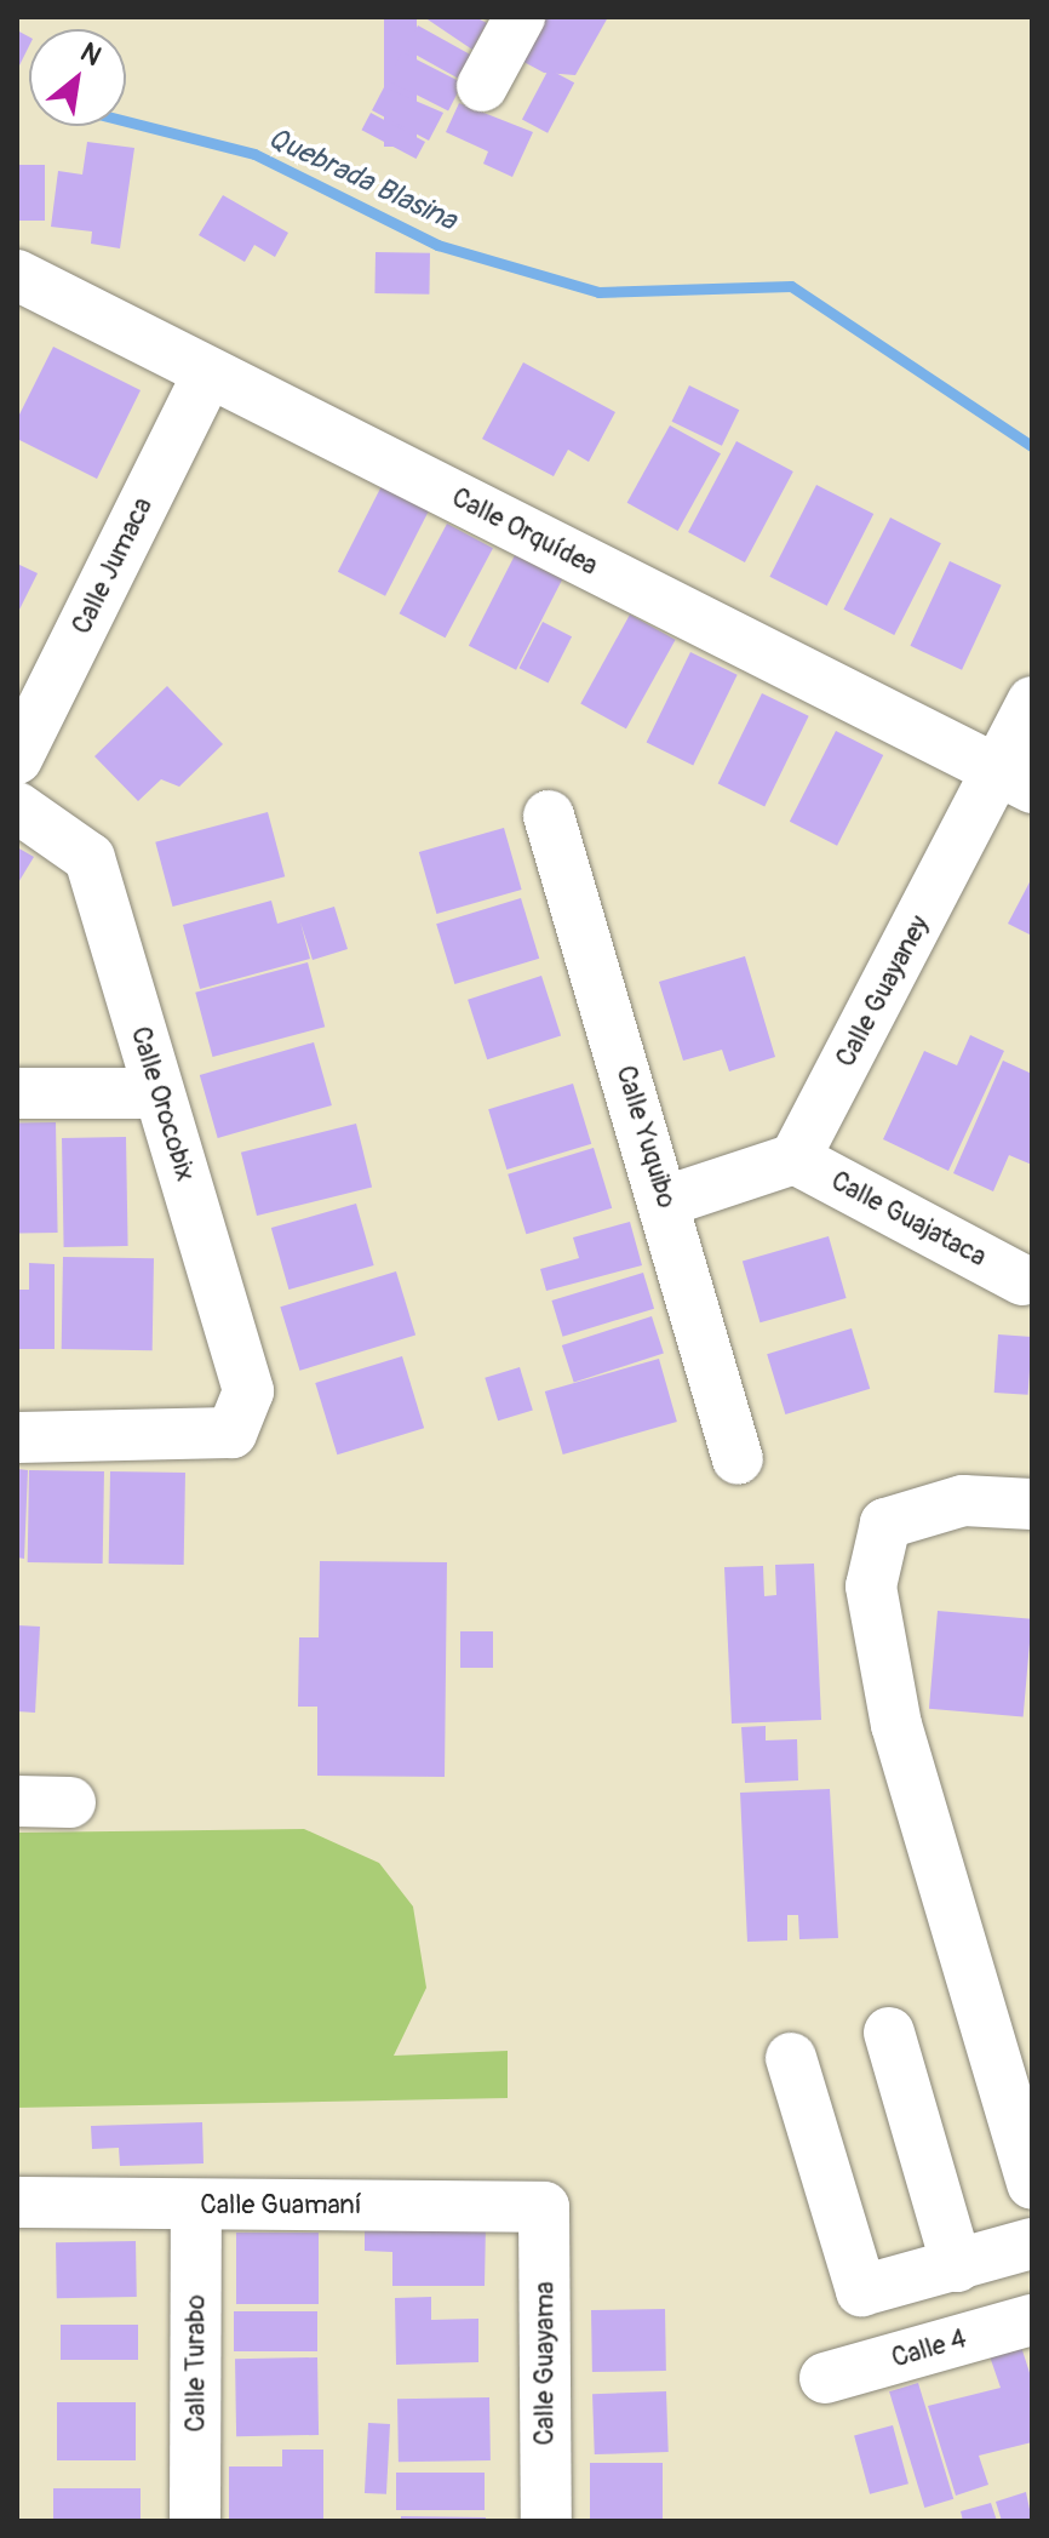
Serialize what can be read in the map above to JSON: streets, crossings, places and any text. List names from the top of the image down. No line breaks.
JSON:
{"streets":{"street":["Calle Orquídea","Calle Jumaca","Calle Guayaney","Calle Orocobix","Calle Yuquibo","Calle Guajataca","Calle Guamaní","Calle 4","Calle Turabo","Calle Guayama"]},"crossings":[["Calle Orquídea","Calle Jumaca"],["Calle Orquídea","Calle Guayaney"],["Calle Guayaney","Calle Guajataca"],["Calle Guamaní","Calle Turabo"],["Calle Guamaní","Calle Guayama"]],"water":["Quebrada Blasina"],"north":"top right"}
